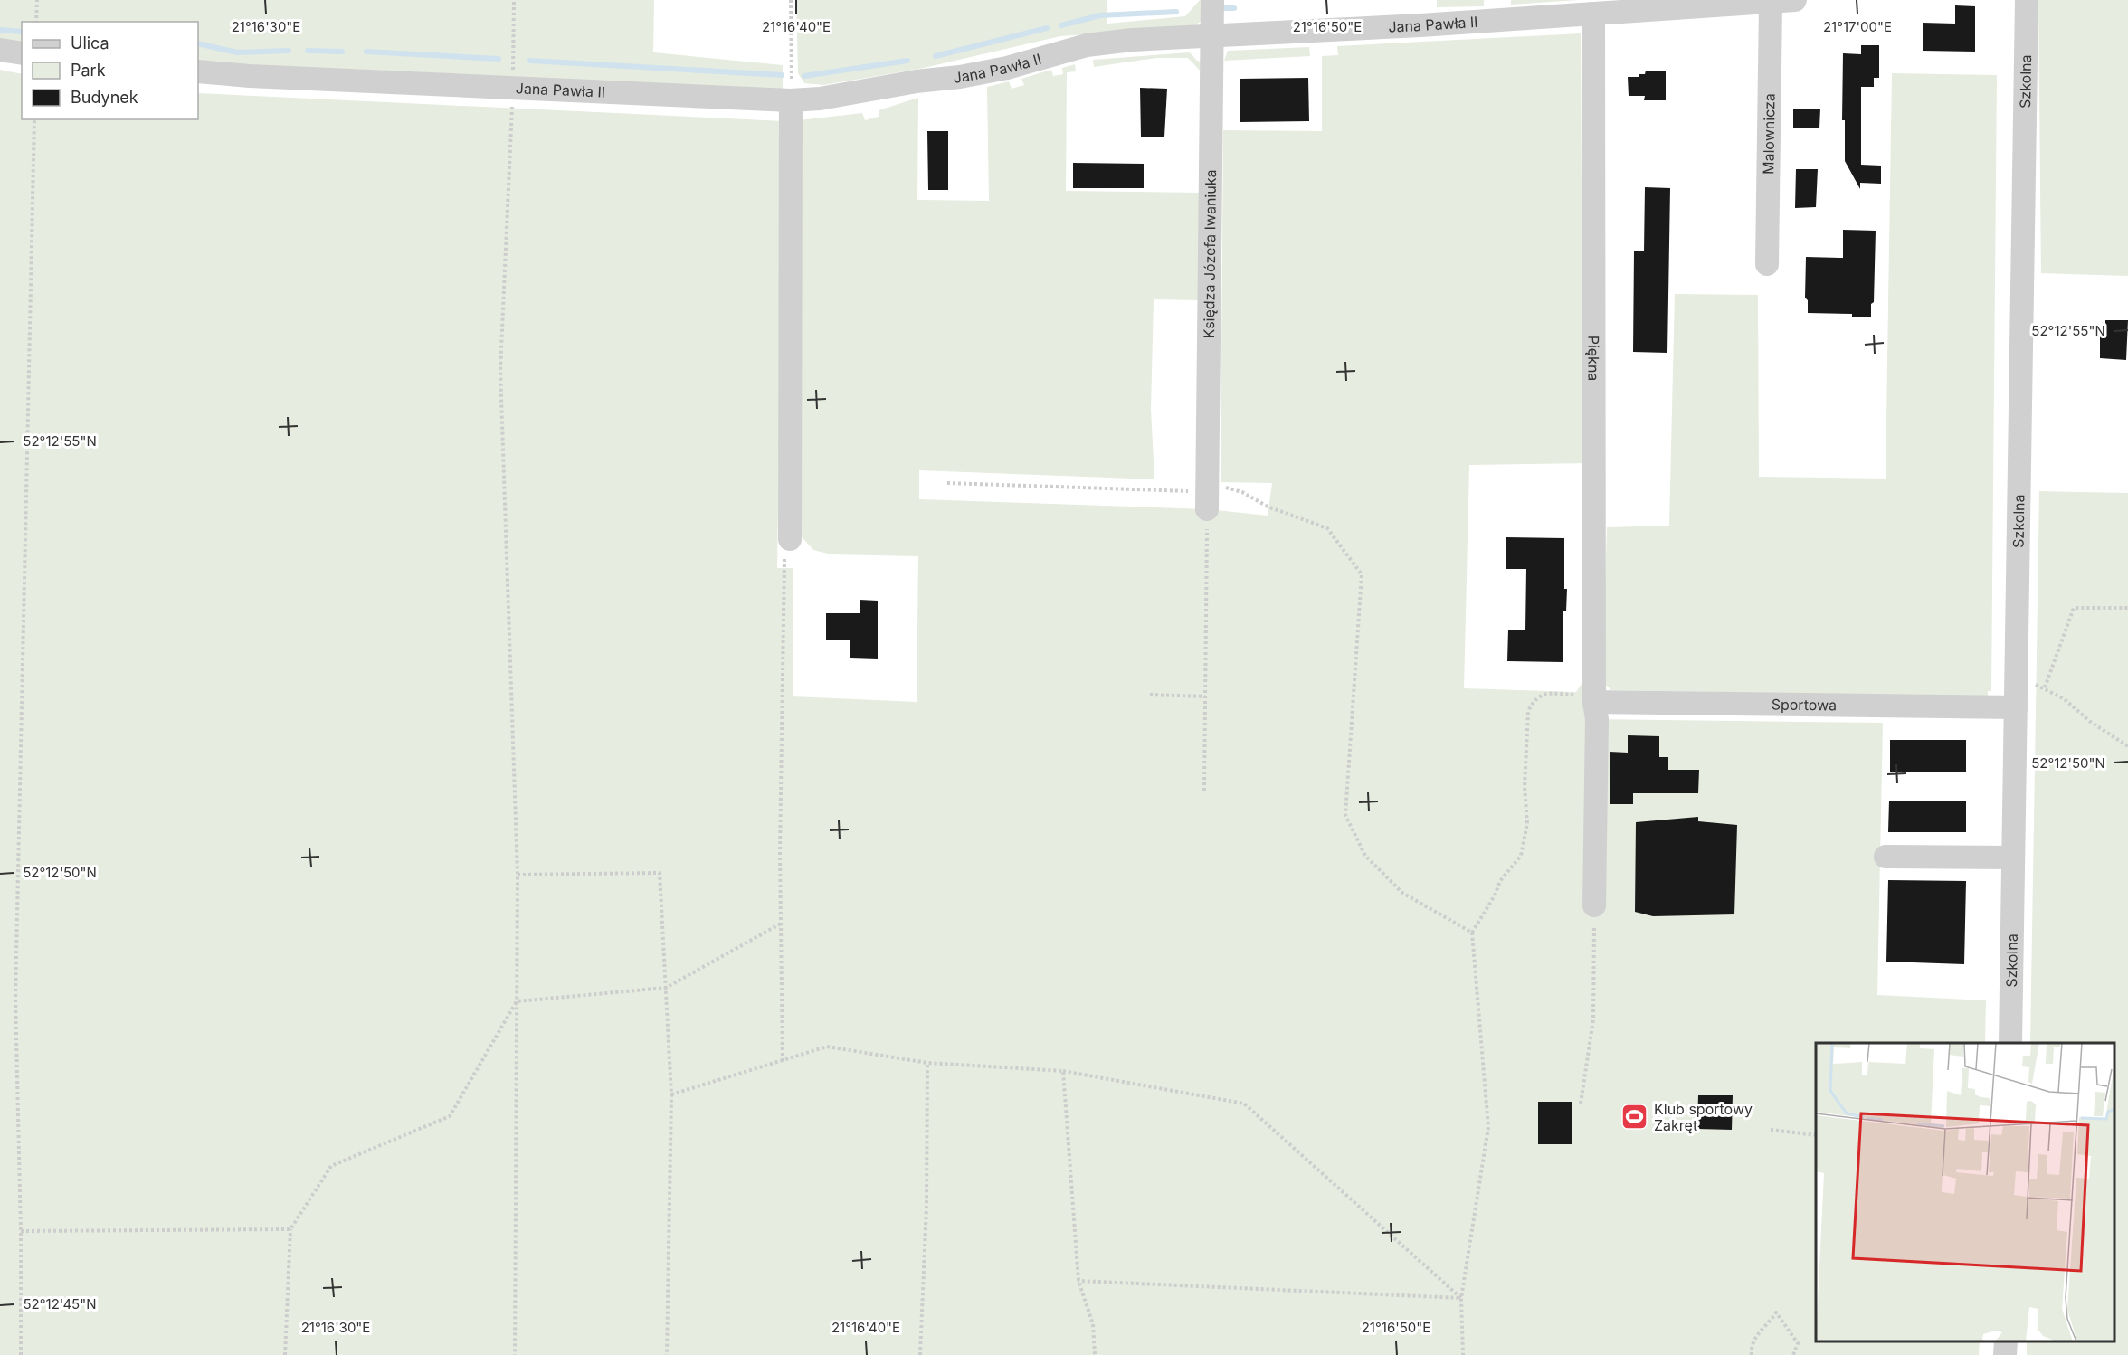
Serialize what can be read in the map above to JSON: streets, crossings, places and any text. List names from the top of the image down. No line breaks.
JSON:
{"streets":{"street":["Jana Pawła II","Szkolna","Malownicza","Księdza Józefa Iwaniuka","Piękna","Sportowa"]},"crossings":[["Jana Pawła II","Malownicza"],["Jana Pawła II","Księdza Józefa Iwaniuka"],["Jana Pawła II","Piękna"],["Szkolna","Sportowa"],["Piękna","Sportowa"]],"places":{"sports":["Klub sportowy Zakręt"]},"legend":["Ulica","Park","Budynek"],"coordinates":["21°16'30\"E","21°16'40\"E","21°16'50\"E","21°17'00\"E","52°12'55\"N","52°12'50\"N","52°12'45\"N"]}
